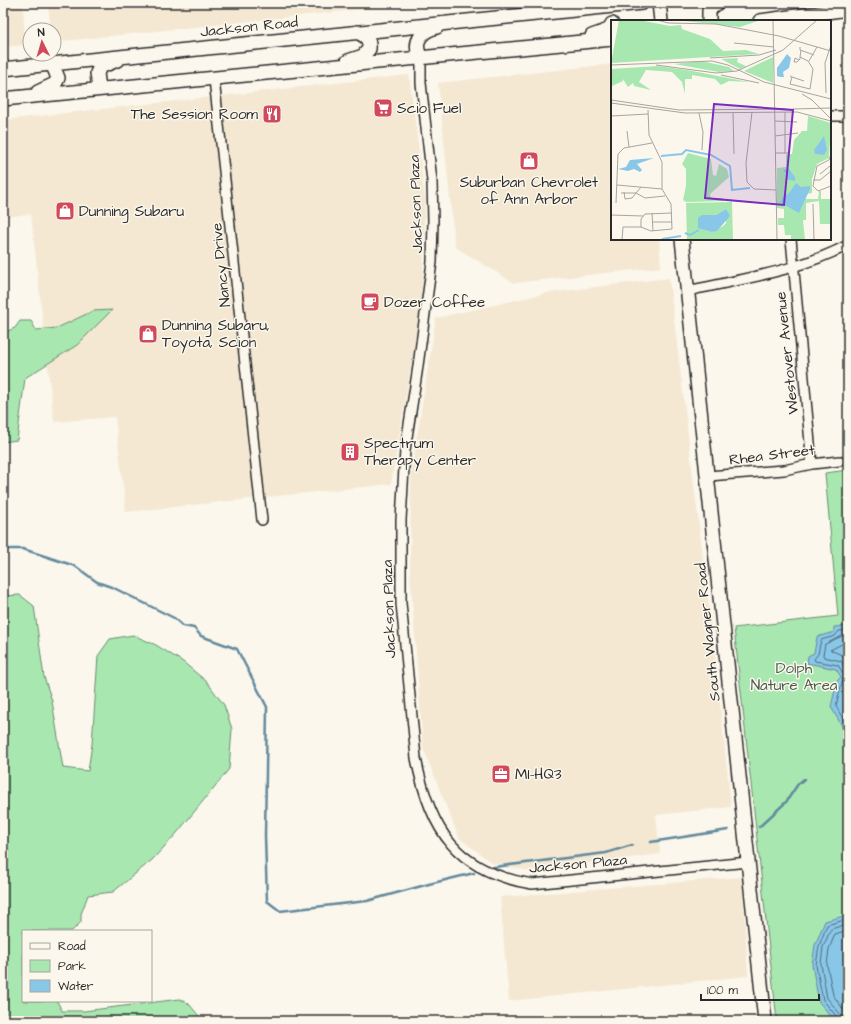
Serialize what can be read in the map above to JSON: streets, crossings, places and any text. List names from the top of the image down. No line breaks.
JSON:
{"streets":{"main road":["Jackson Road","South Wagner Road"],"street":["Jackson Plaza","Nancy Drive","Westover Avenue","Rhea Street"]},"crossings":[["Jackson Plaza","South Wagner Road"],["Westover Avenue","Rhea Street"],["Rhea Street","South Wagner Road"]],"parks":["Dolph Nature Area"],"places":{"supermarket":["Scio Fuel"],"restaurant":["The Session Room"],"shop":["Suburban Chevrolet of Ann Arbor","Dunning Subaru","Dunning Subaru, Toyota, Scion"],"cafe":["Dozer Coffee"],"building":["Spectrum Therapy Center"],"office":["MI-HQ3"]},"legend":["Road","Park","Water"],"scale_bar":"100 m","north":"top"}
